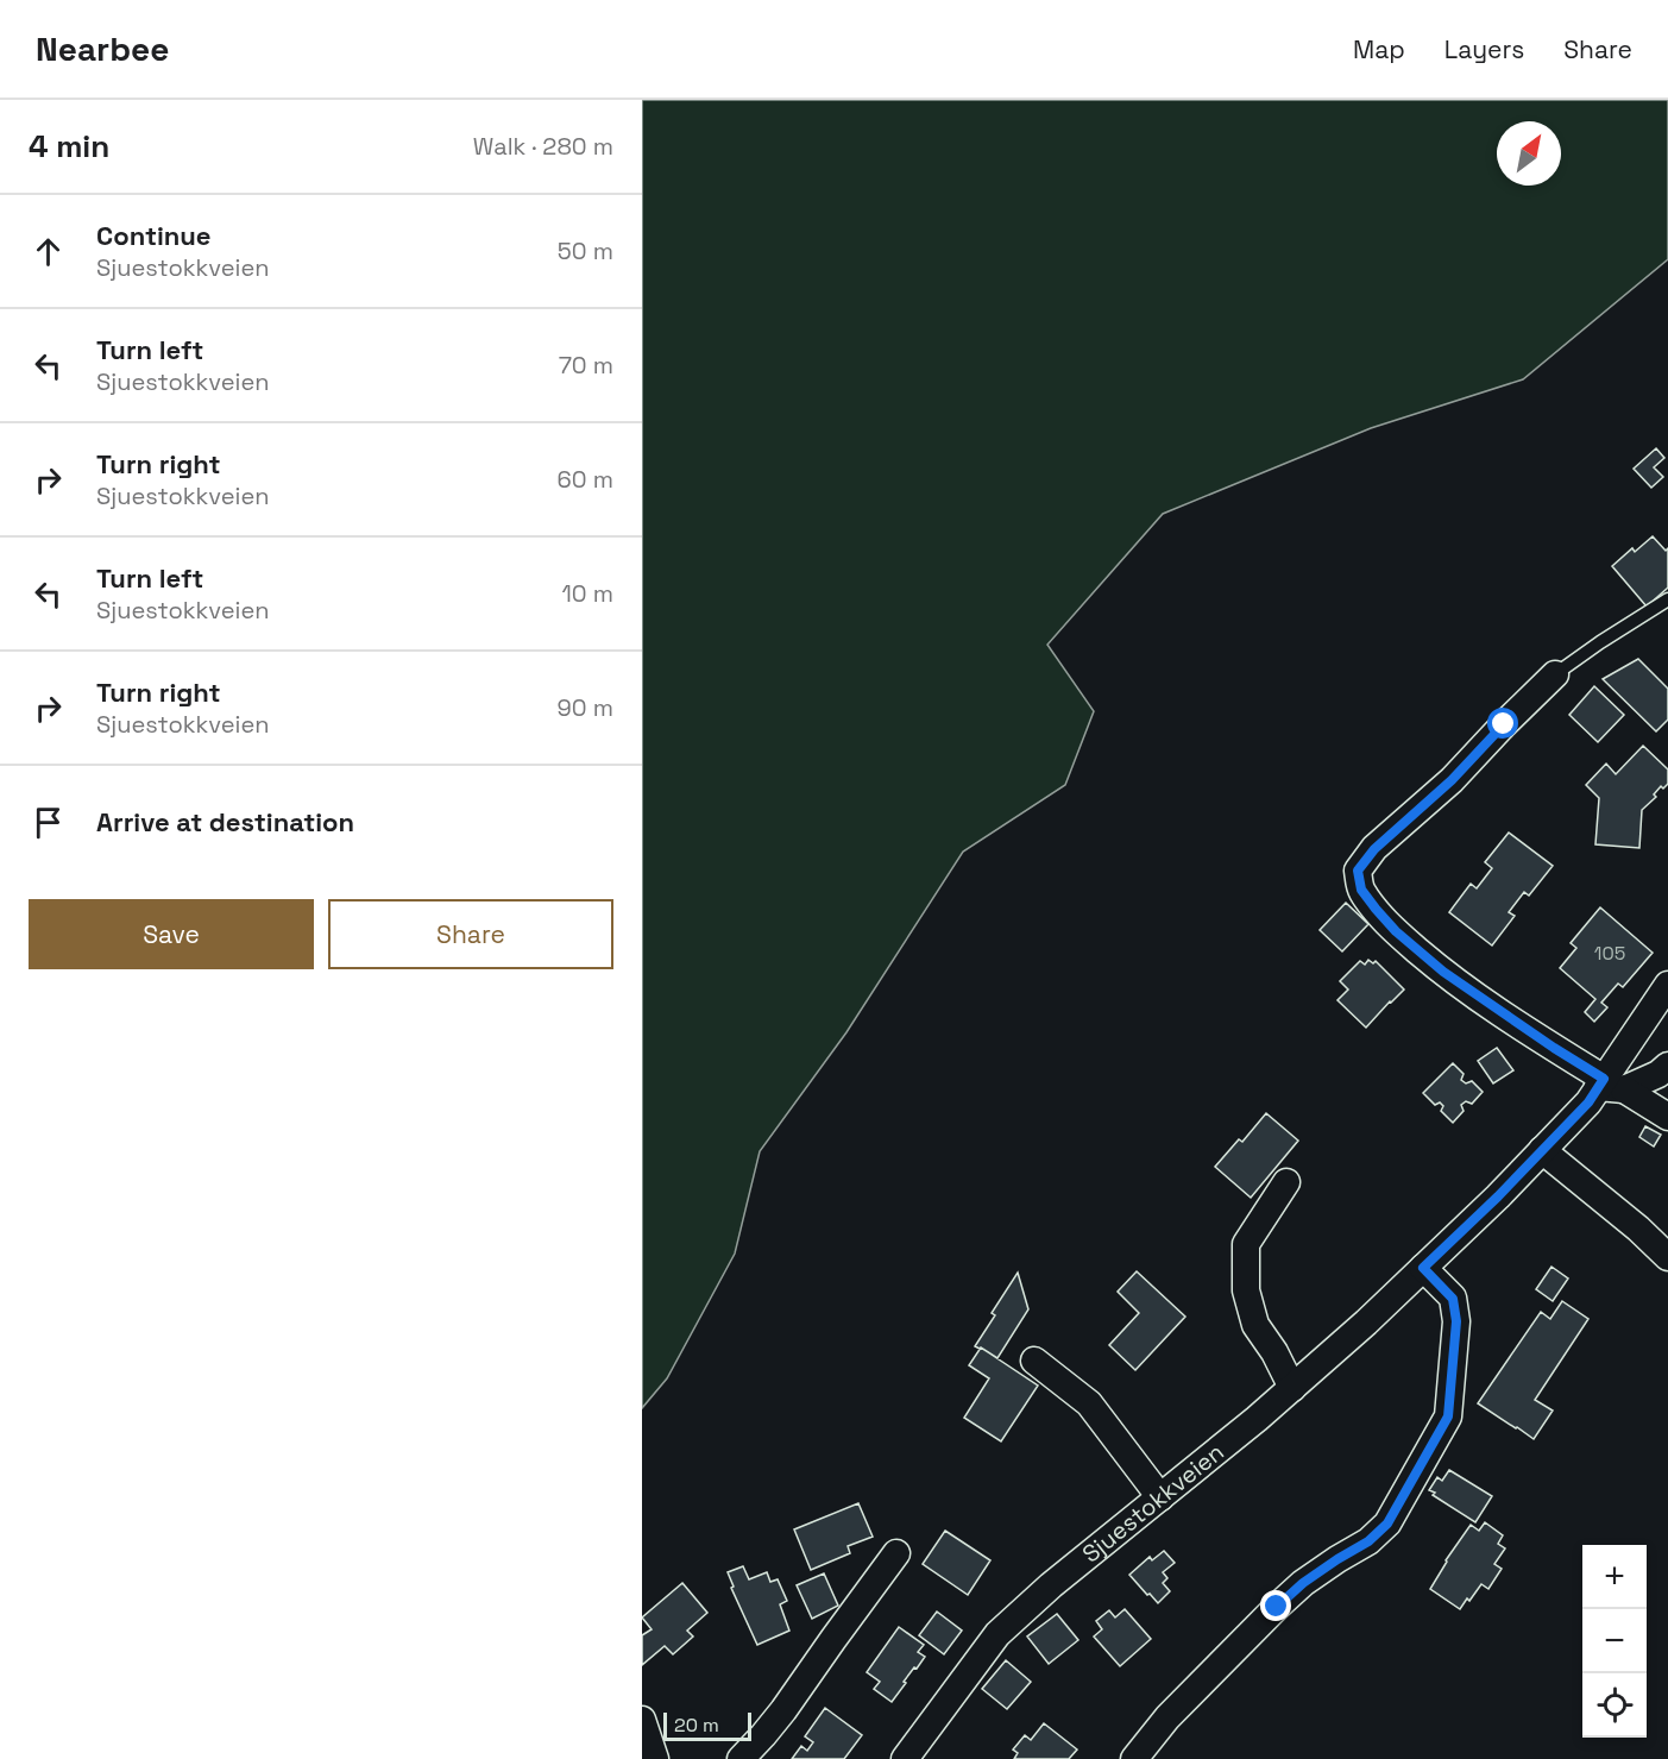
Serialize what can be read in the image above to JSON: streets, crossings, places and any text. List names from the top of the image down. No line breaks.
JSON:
{"streets":{"street":["Sjuestokkveien"]},"house_numbers":["105"],"scale_bar":"20 m","north":"top right","page":{"header":"Nearbee","nav":["Map","Layers","Share"],"heading":["4 min","Walk · 280 m"],"list":[["Continue","Sjuestokkveien","50 m"],["Turn left","Sjuestokkveien","70 m"],["Turn right","Sjuestokkveien","60 m"],["Turn left","Sjuestokkveien","10 m"],["Turn right","Sjuestokkveien","90 m"],"Arrive at destination"],"buttons":["Save","Share"],"map_buttons":["+","−"],"scale":"20 m"}}
